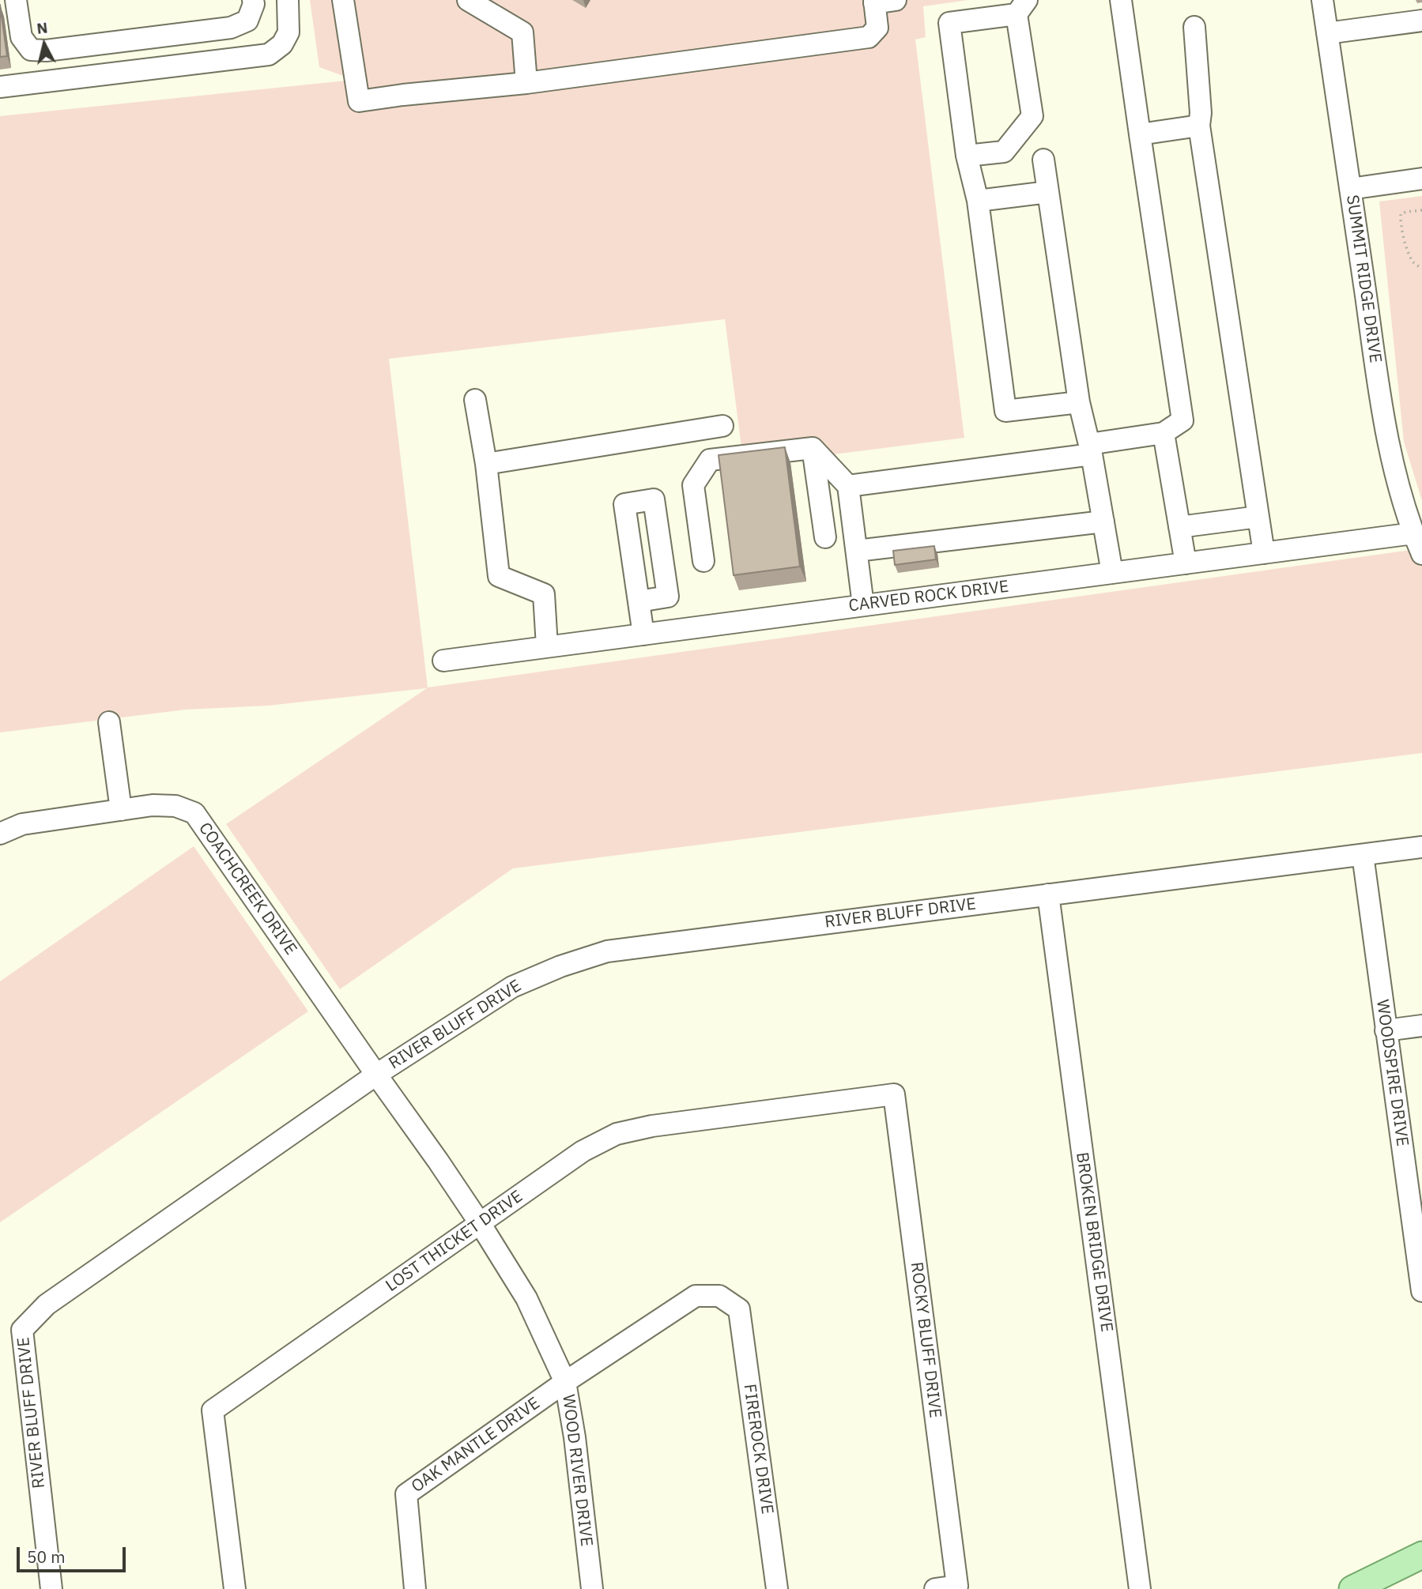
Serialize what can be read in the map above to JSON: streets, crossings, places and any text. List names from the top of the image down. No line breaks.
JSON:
{"streets":{"street":["SUMMIT RIDGE DRIVE","CARVED ROCK DRIVE","COACHCREEK DRIVE","RIVER BLUFF DRIVE","WOODSPIRE DRIVE","LOST THICKET DRIVE","BROKEN BRIDGE DRIVE","ROCKY BLUFF DRIVE","OAK MANTLE DRIVE","FIREROCK DRIVE","WOOD RIVER DRIVE"]},"crossings":[["SUMMIT RIDGE DRIVE","CARVED ROCK DRIVE"],["COACHCREEK DRIVE","RIVER BLUFF DRIVE"],["COACHCREEK DRIVE","WOOD RIVER DRIVE"],["RIVER BLUFF DRIVE","WOODSPIRE DRIVE"],["RIVER BLUFF DRIVE","BROKEN BRIDGE DRIVE"],["RIVER BLUFF DRIVE","WOOD RIVER DRIVE"],["LOST THICKET DRIVE","ROCKY BLUFF DRIVE"],["LOST THICKET DRIVE","WOOD RIVER DRIVE"],["OAK MANTLE DRIVE","FIREROCK DRIVE"],["OAK MANTLE DRIVE","WOOD RIVER DRIVE"]],"scale_bar":"50 m","north":"top"}
